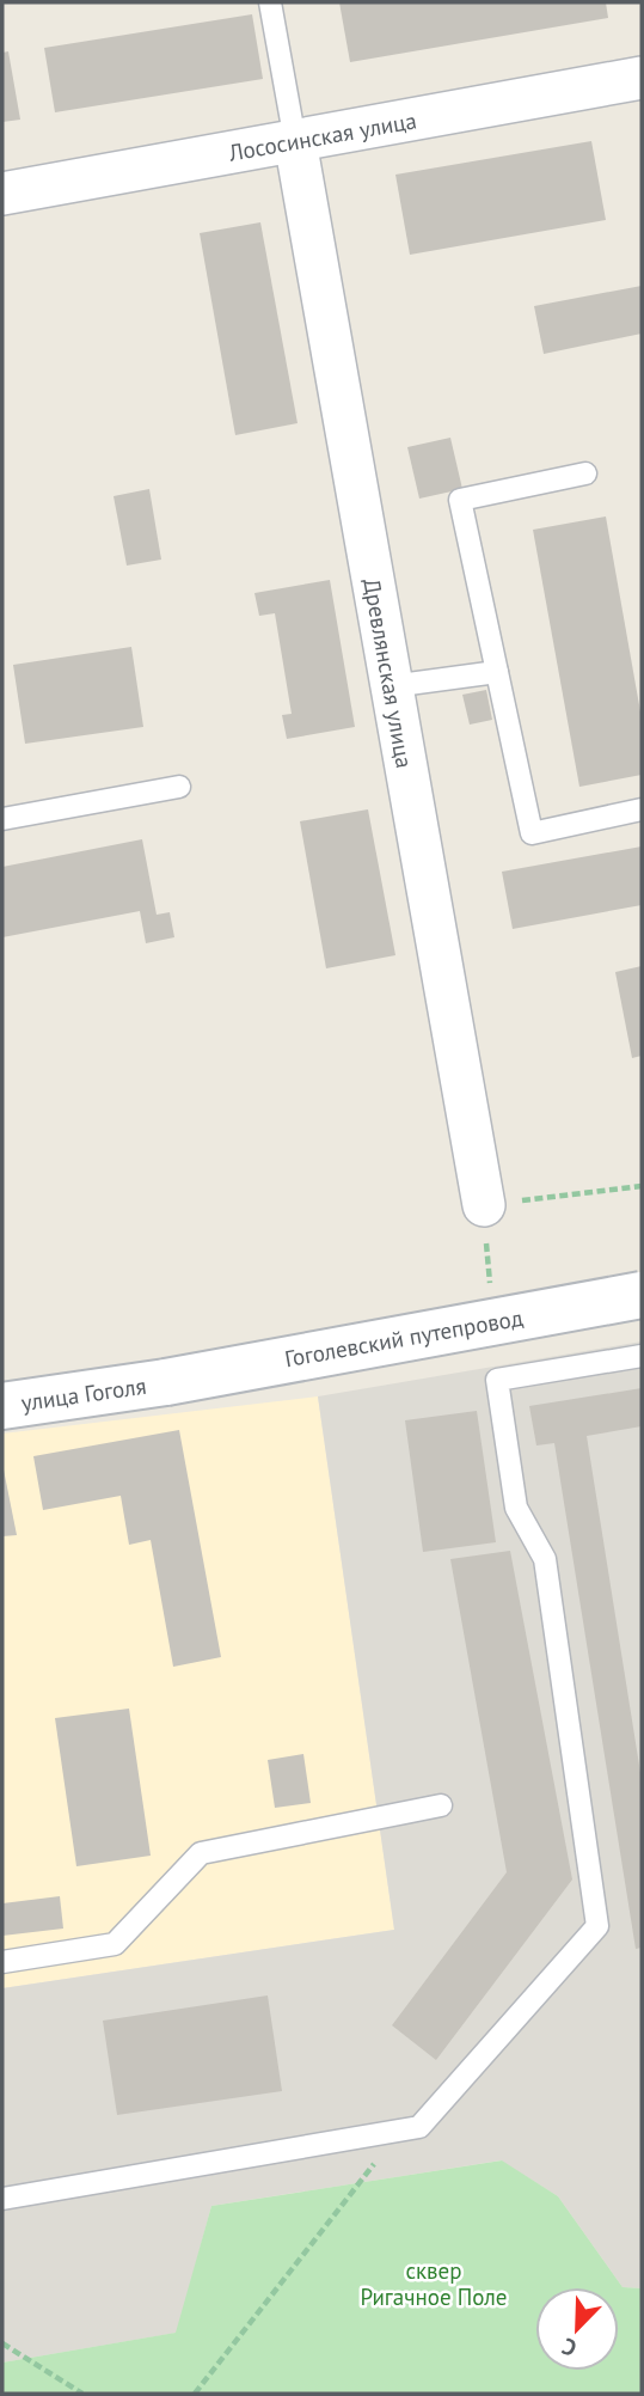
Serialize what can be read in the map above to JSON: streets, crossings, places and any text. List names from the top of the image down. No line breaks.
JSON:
{"streets":{"main road":["Гоголевский путепровод","улица Гоголя"],"street":["Лососинская улица","Древлянская улица"]},"crossings":[["Лососинская улица","Древлянская улица"],["Гоголевский путепровод","улица Гоголя"]],"parks":["сквер Ригачное Поле"],"north":"bottom left"}
